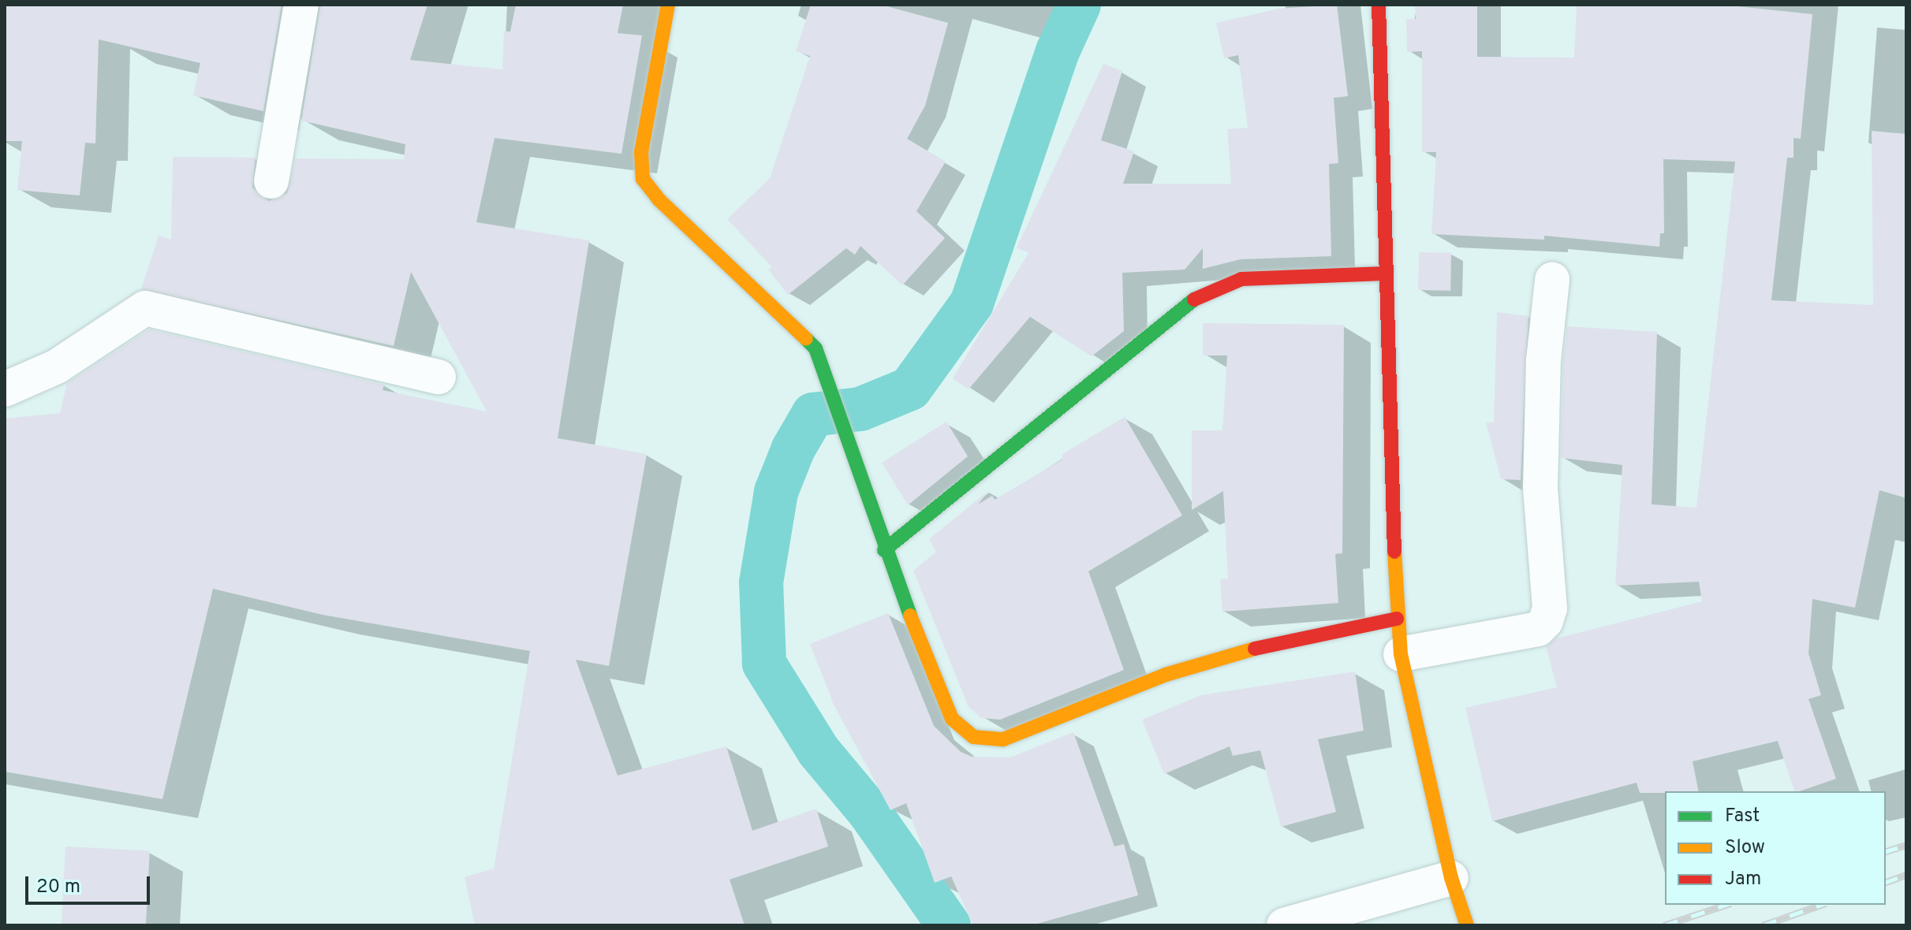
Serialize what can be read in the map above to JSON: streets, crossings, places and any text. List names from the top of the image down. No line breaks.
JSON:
{"legend":["Fast","Slow","Jam"],"scale_bar":"20 m"}
